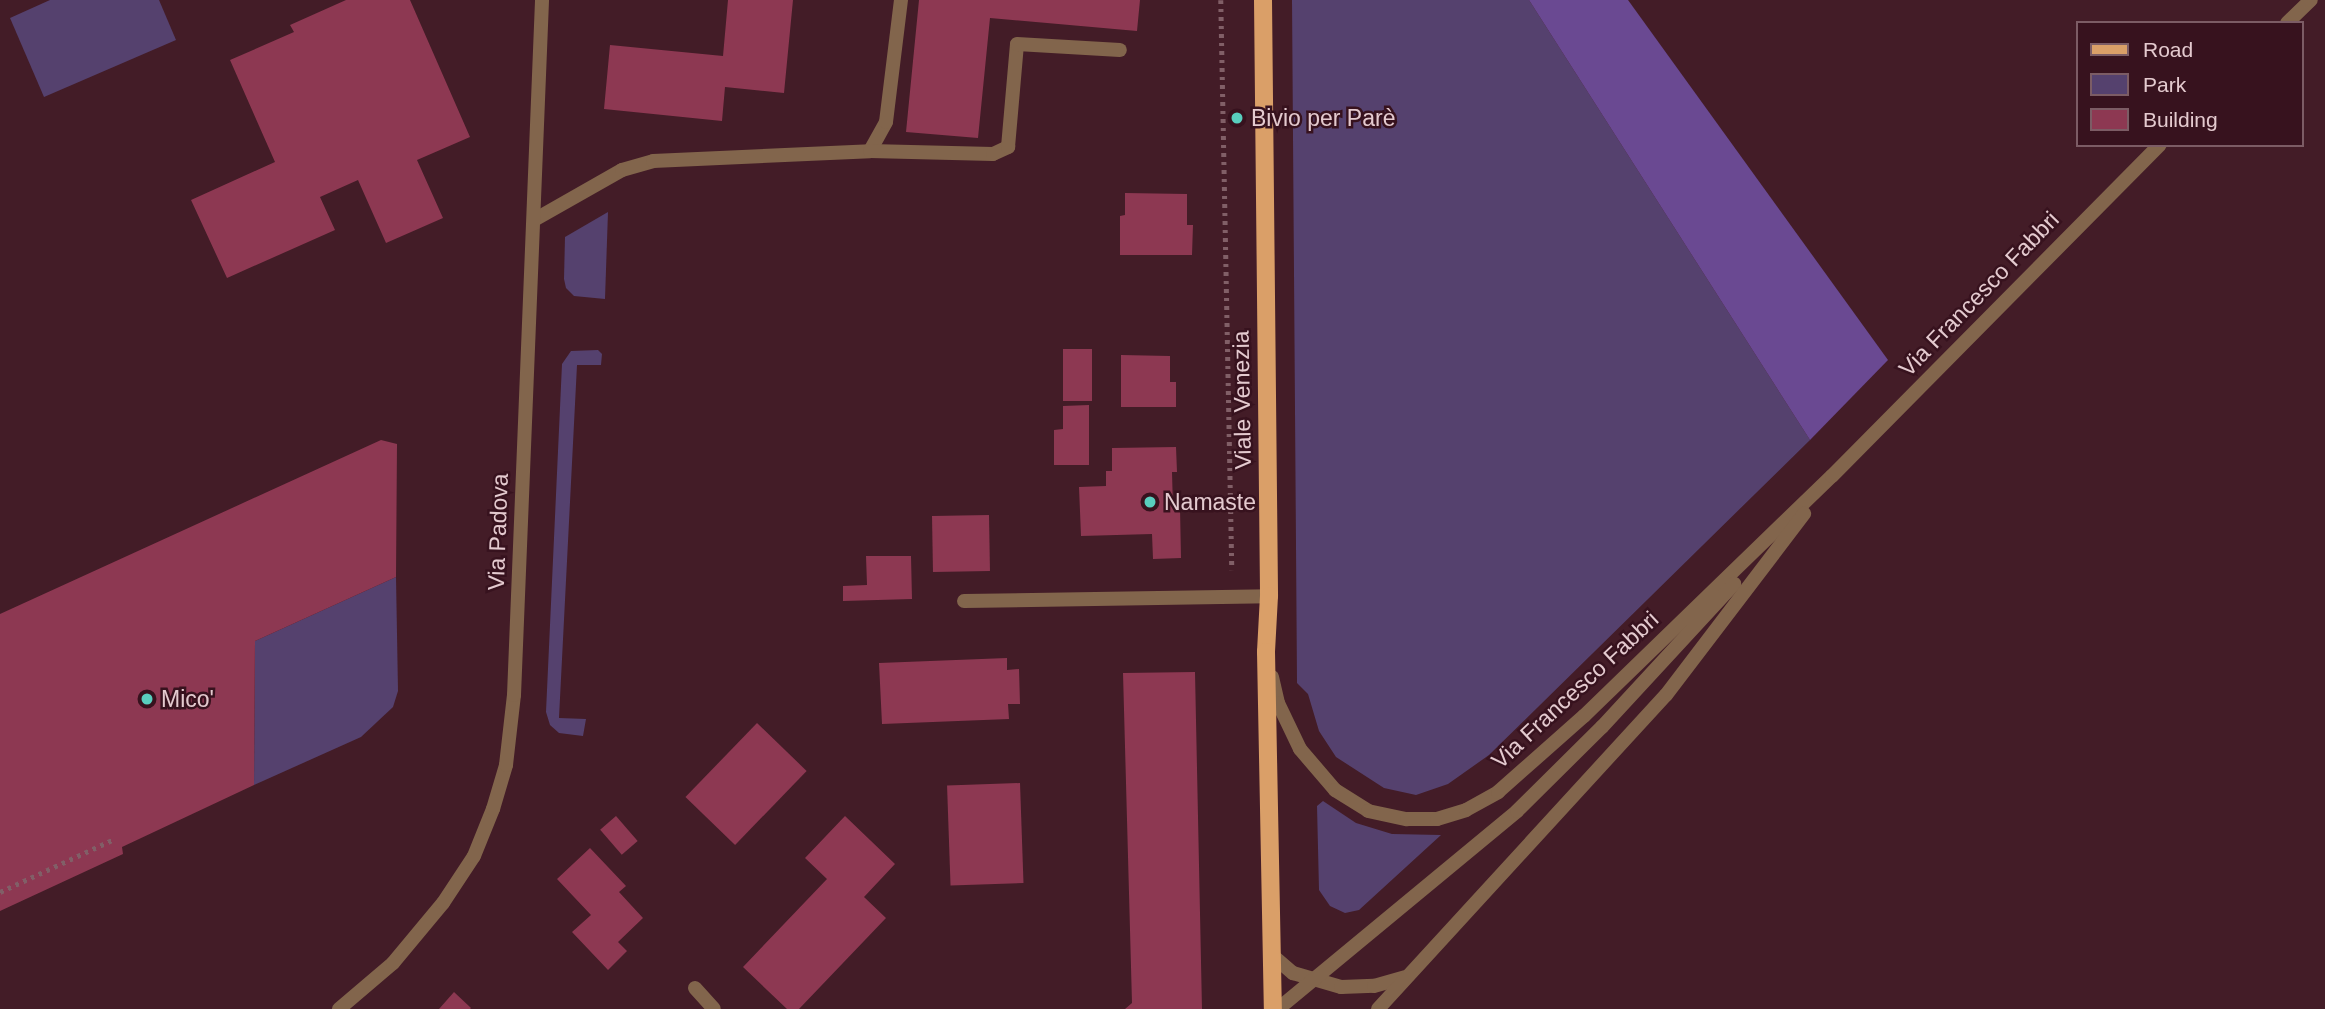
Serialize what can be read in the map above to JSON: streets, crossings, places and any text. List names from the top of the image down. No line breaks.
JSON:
{"streets":{"main road":["Viale Venezia"],"street":["Via Francesco Fabbri","Via Padova"]},"crossings":[["Via Francesco Fabbri","Viale Venezia"]],"places":["Bivio per Parè","Namaste","Mico'"],"legend":["Road","Park","Building"]}
